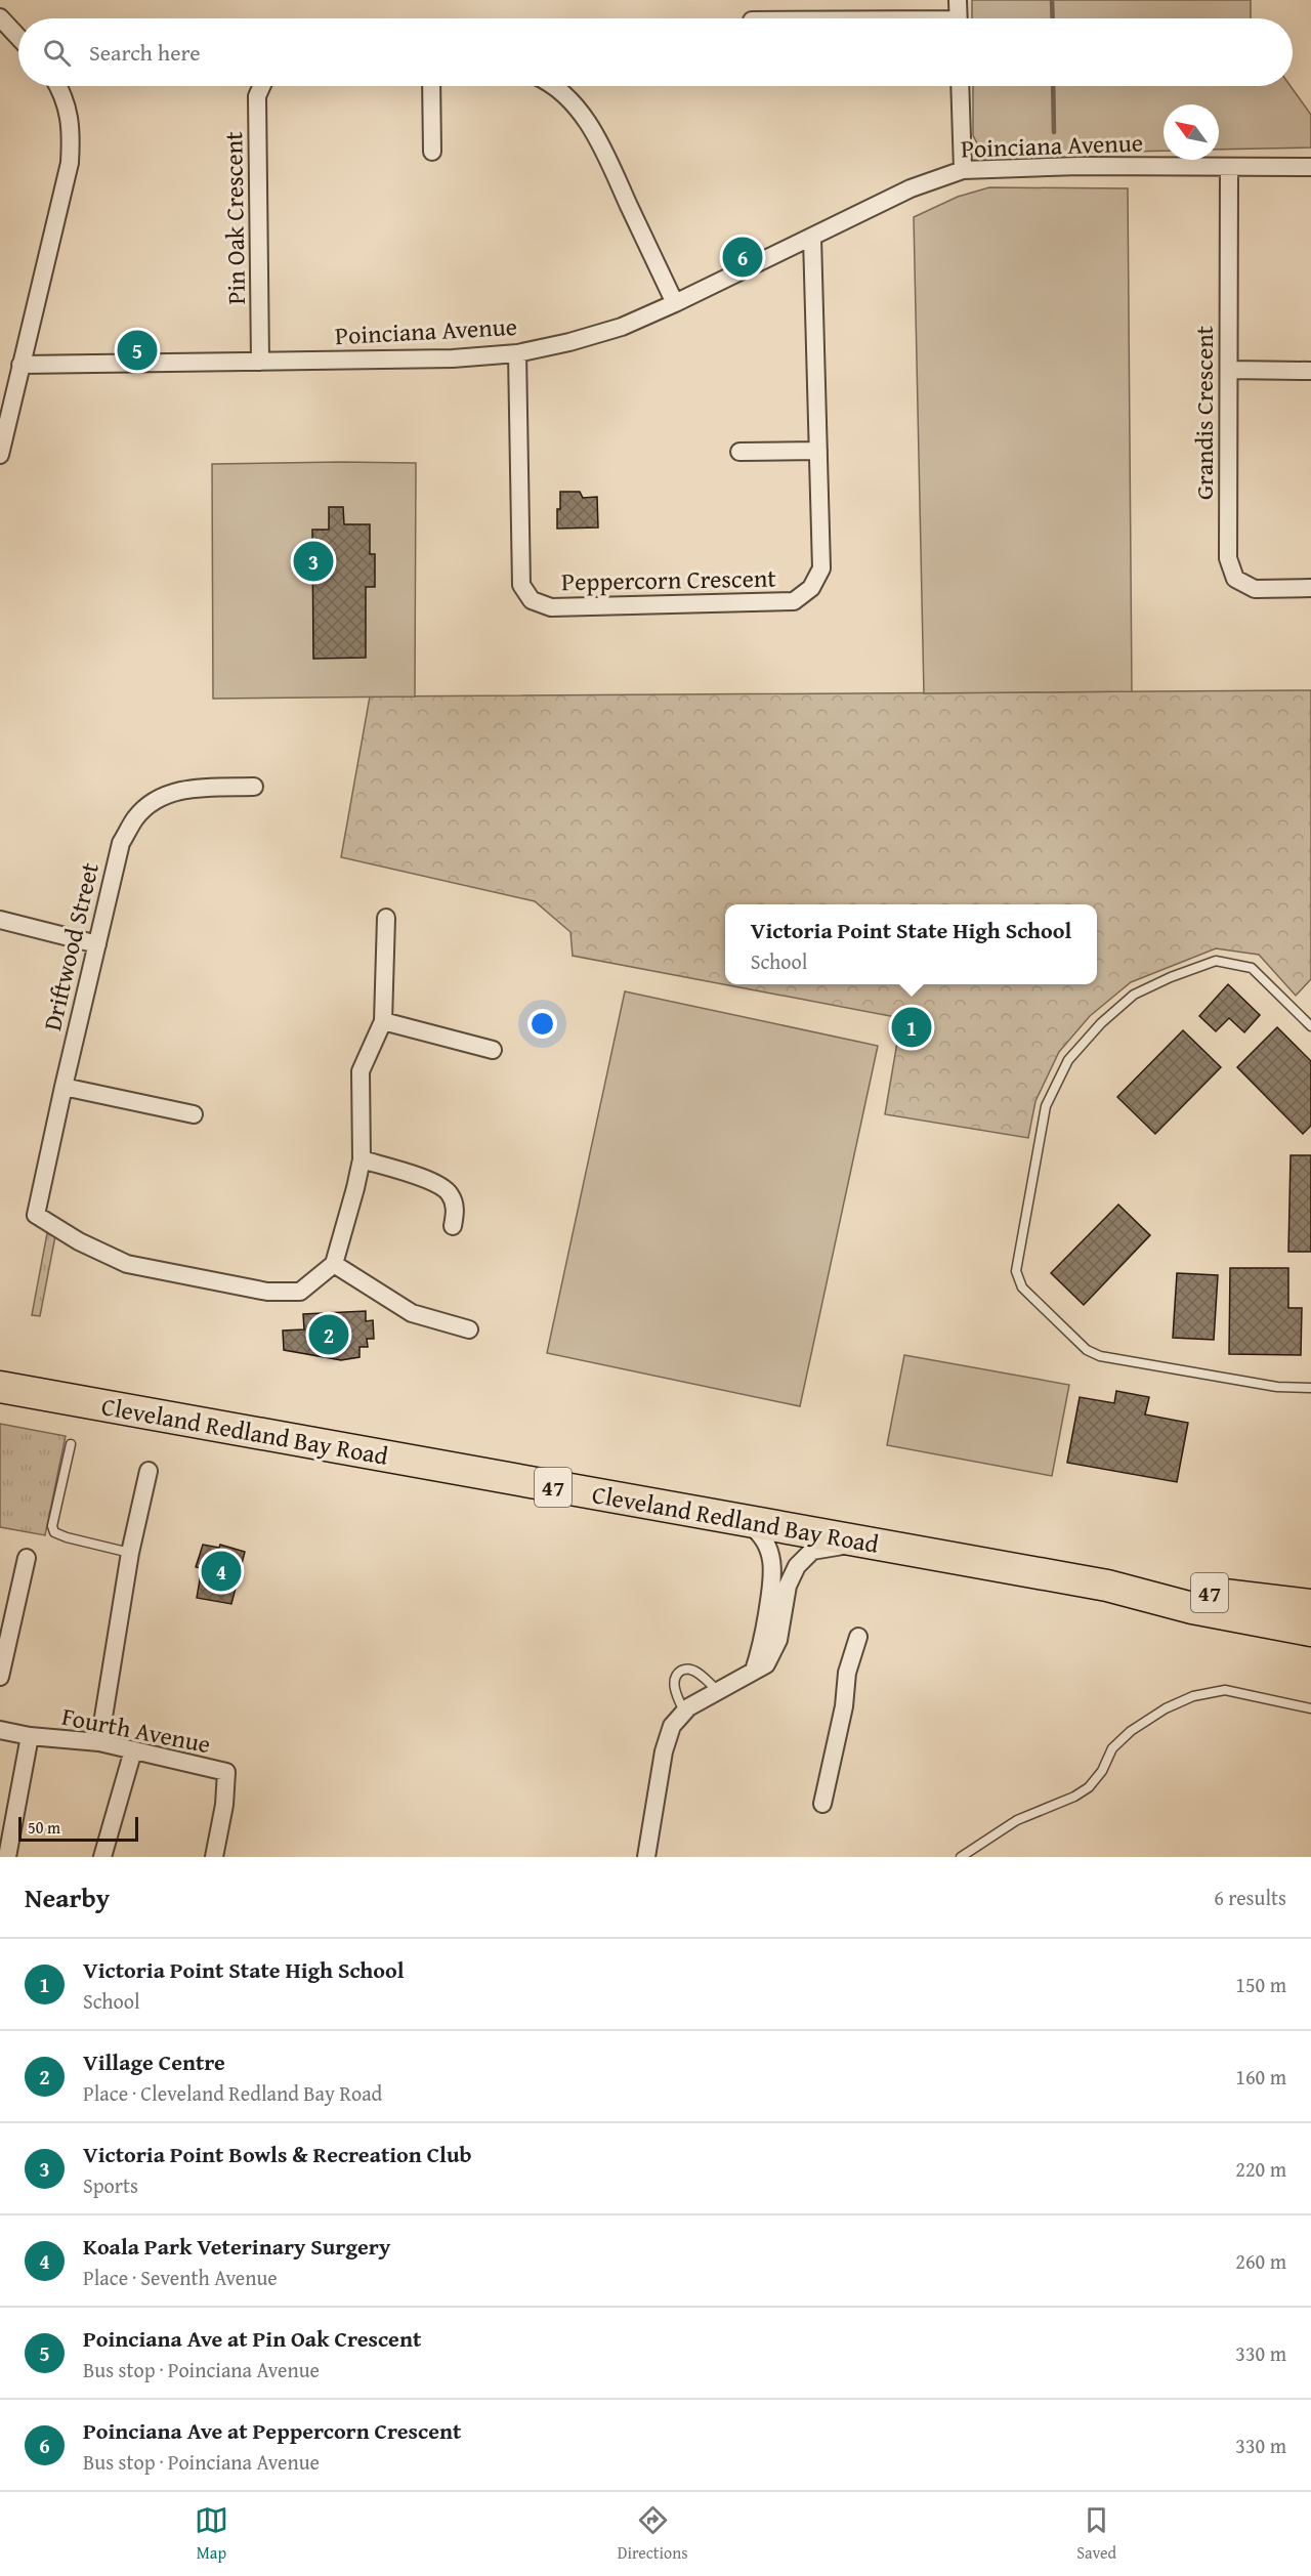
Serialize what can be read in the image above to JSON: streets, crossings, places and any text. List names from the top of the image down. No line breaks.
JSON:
{"streets":{"highway":["Cleveland Redland Bay Road","47"],"street":["Poinciana Avenue","Pin Oak Crescent","Grandis Crescent","Peppercorn Crescent","Driftwood Street","Fourth Avenue"]},"crossings":[["Poinciana Avenue","Pin Oak Crescent"],["Poinciana Avenue","Grandis Crescent"],["Poinciana Avenue","Peppercorn Crescent"]],"scale_bar":"50 m","north":"top left","page":{"search":"Search here","pins":["6","5","3","1","2","4"],"popup":["Victoria Point State High School","School"],"scale":"50 m","heading":["Nearby","6 results"],"list":[{"mark":"1","name":"Victoria Point State High School","note":"School","value":"150 m"},{"mark":"2","name":"Village Centre","note":"Place · Cleveland Redland Bay Road","value":"160 m"},{"mark":"3","name":"Victoria Point Bowls & Recreation Club","note":"Sports","value":"220 m"},{"mark":"4","name":"Koala Park Veterinary Surgery","note":"Place · Seventh Avenue","value":"260 m"},{"mark":"5","name":"Poinciana Ave at Pin Oak Crescent","note":"Bus stop · Poinciana Avenue","value":"330 m"},{"mark":"6","name":"Poinciana Ave at Peppercorn Crescent","note":"Bus stop · Poinciana Avenue","value":"330 m"}],"nav":["Map","Directions","Saved"]}}
